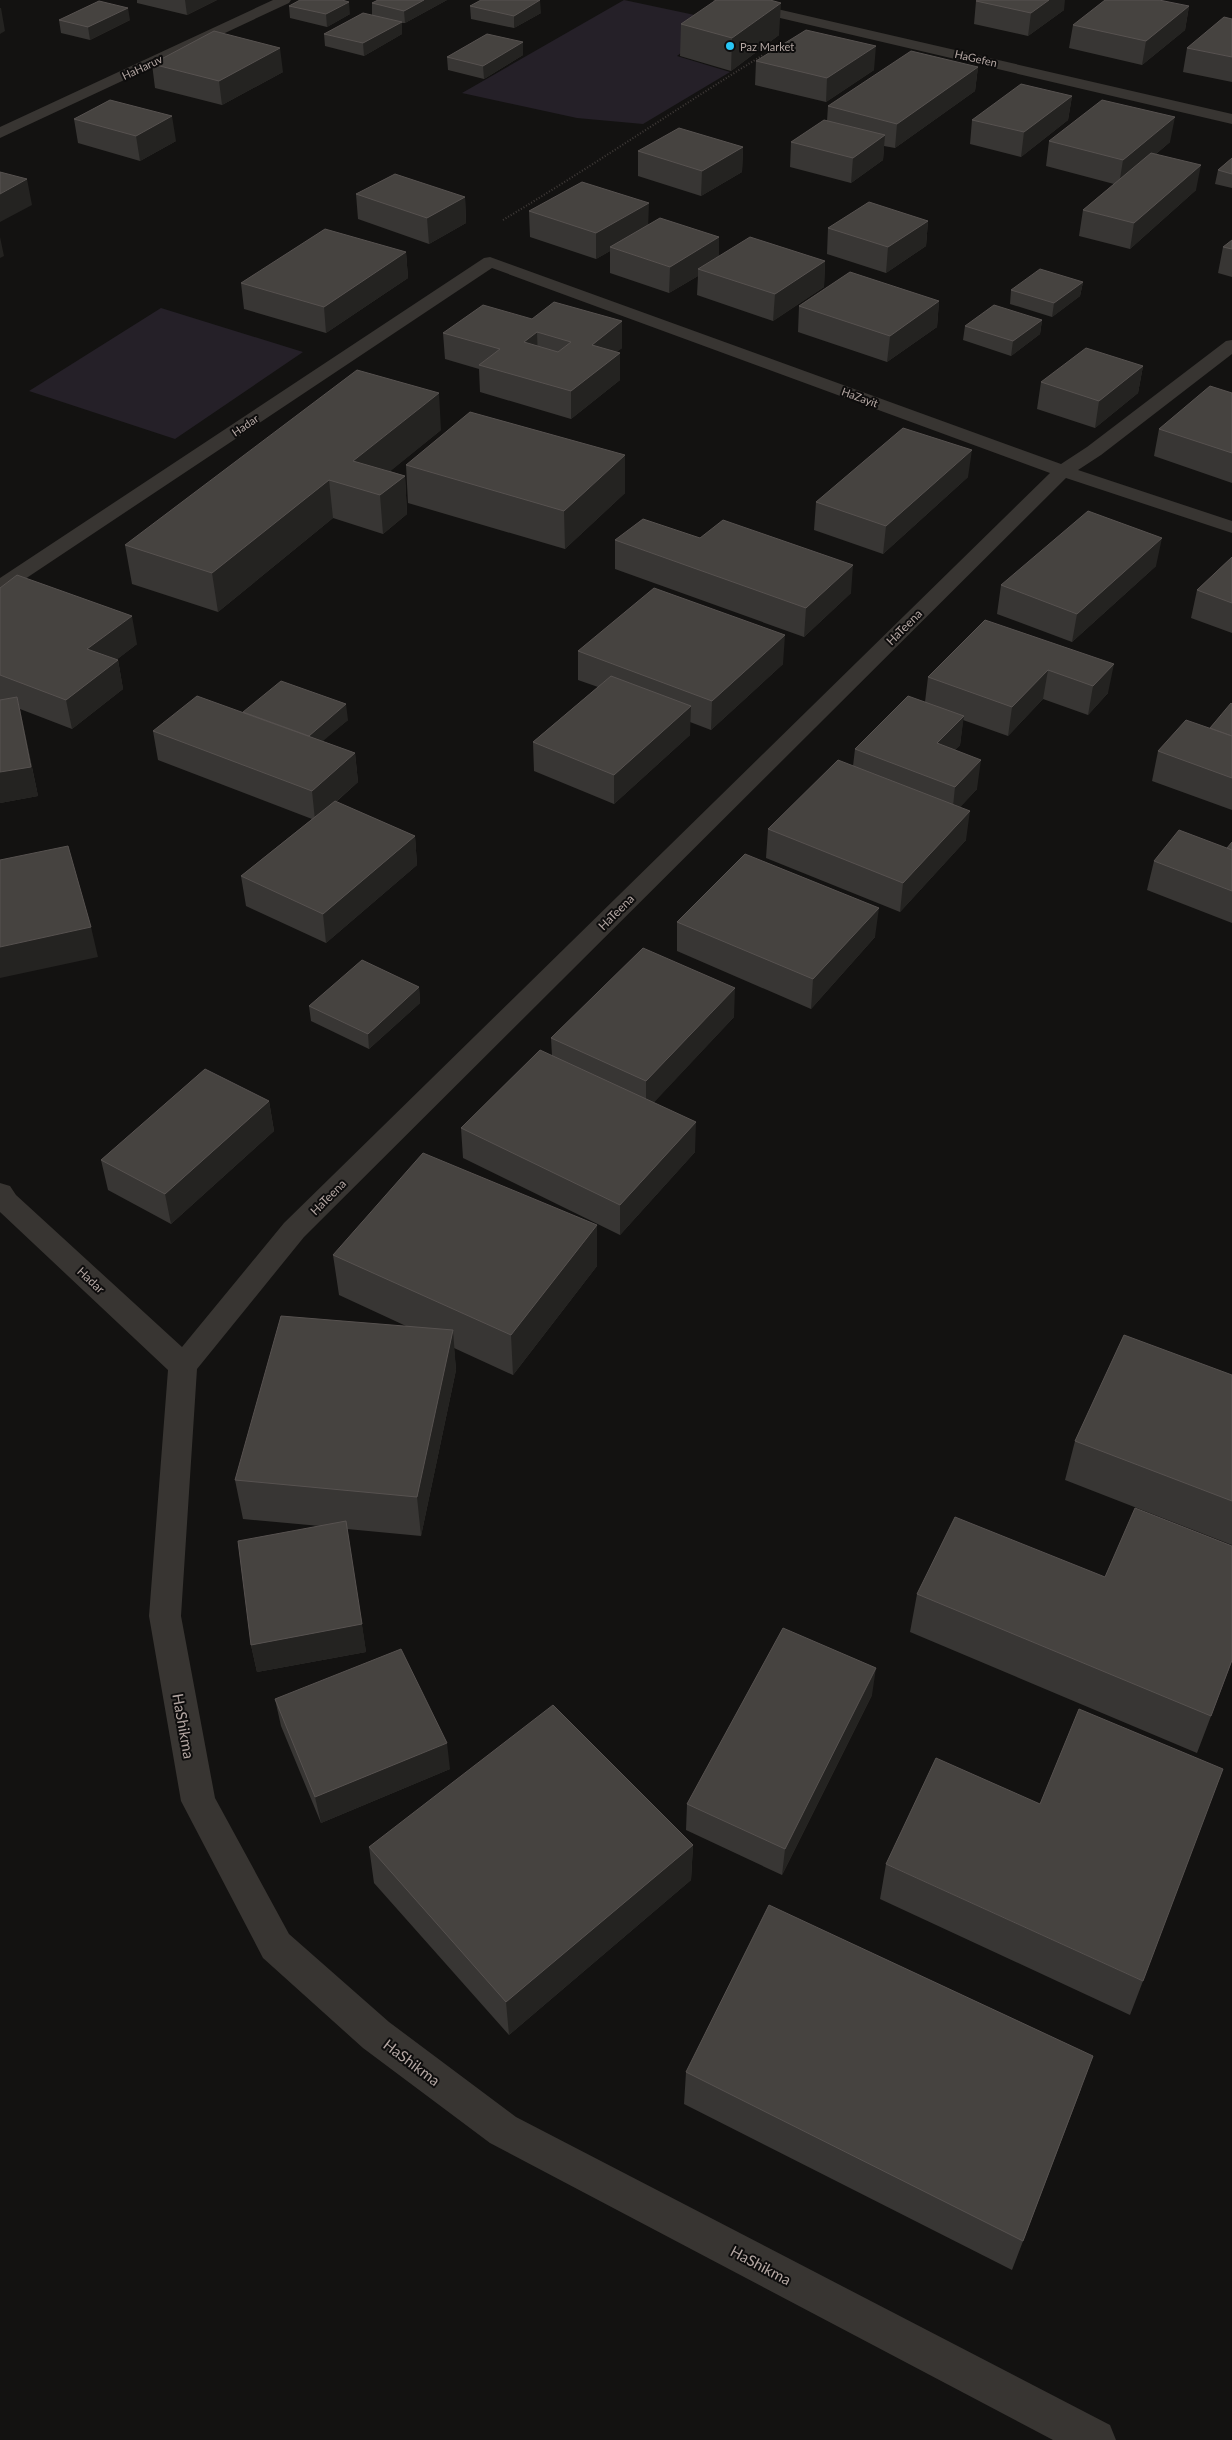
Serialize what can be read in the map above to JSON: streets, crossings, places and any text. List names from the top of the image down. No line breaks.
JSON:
{"streets":{"street":["HaGefen","HaHaruv","HaZayit","Hadar","HaTeena","HaShikma"]},"crossings":[["HaZayit","Hadar"],["HaZayit","HaTeena"],["Hadar","HaTeena"],["Hadar","HaShikma"],["HaTeena","HaShikma"]],"places":["Paz Market"]}
